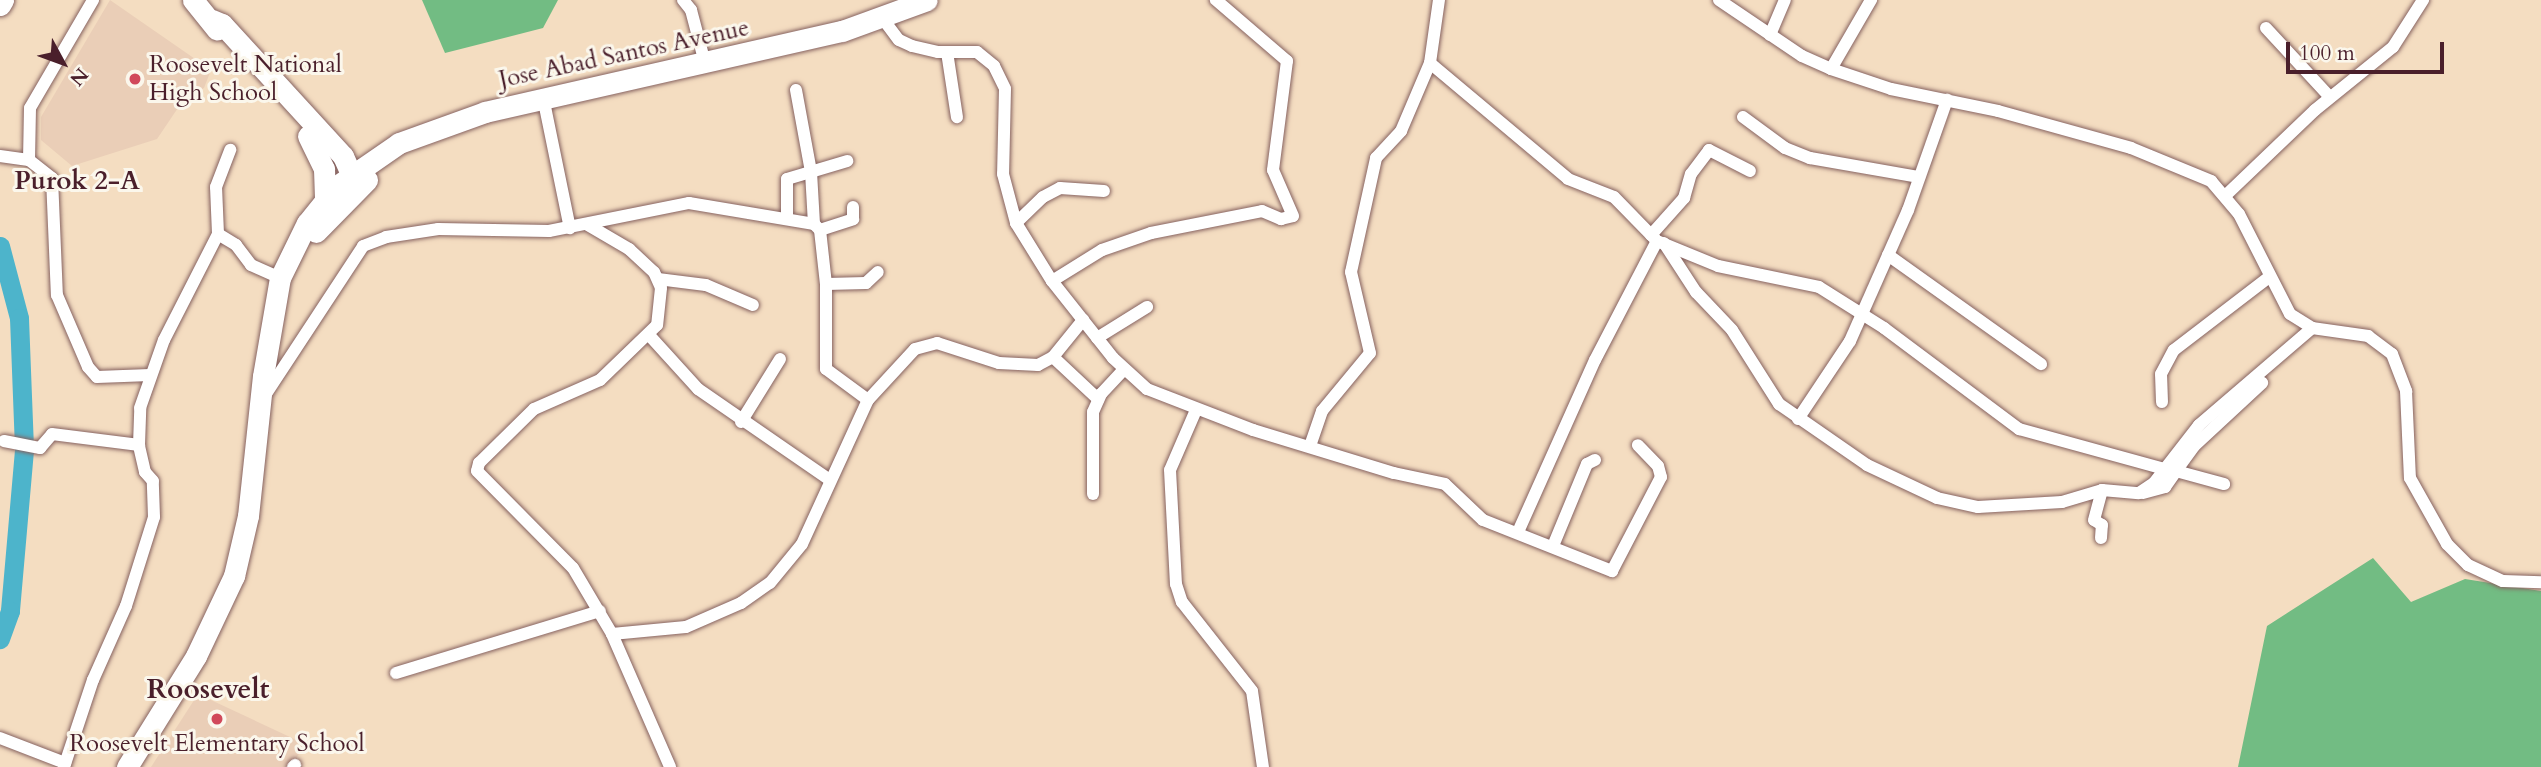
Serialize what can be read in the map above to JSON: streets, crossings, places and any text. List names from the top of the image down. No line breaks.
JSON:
{"streets":{"highway":["Jose Abad Santos Avenue"]},"districts":["Purok 2-A","Roosevelt"],"places":["Roosevelt National High School","Roosevelt Elementary School"],"scale_bar":"100 m","north":"bottom right"}
